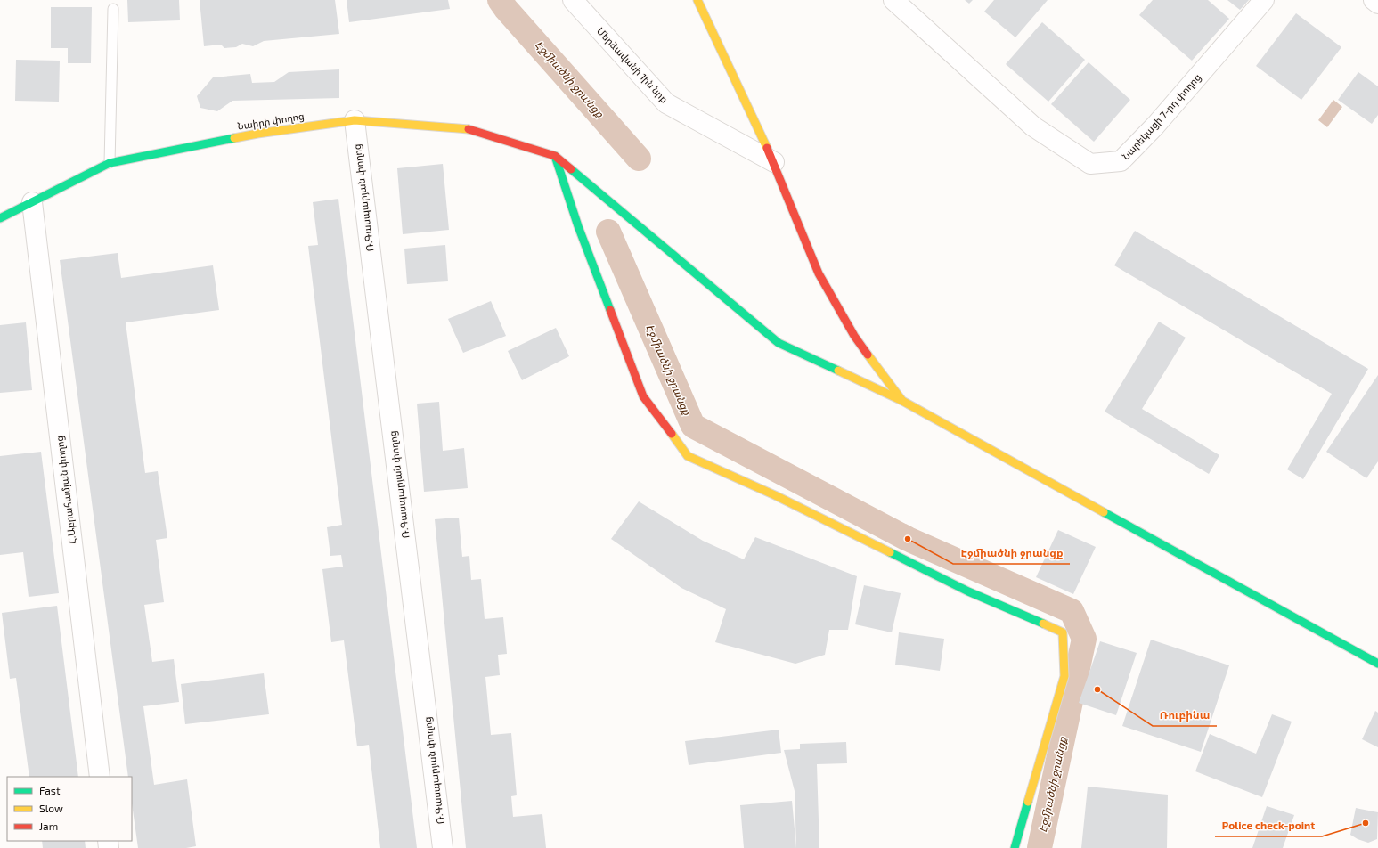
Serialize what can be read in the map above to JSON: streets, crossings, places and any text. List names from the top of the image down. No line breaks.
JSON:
{"streets":{"street":["Մերձավանի 1ին նրբ","Նարեկացի 7-րդ փողոց","Նաիրի փողոց","Ռ.Գասպարյան փողոց","Հ.Աբրահամյան փողոց"]},"crossings":[["Նաիրի փողոց","Ռ.Գասպարյան փողոց"],["Նաիրի փողոց","Հ.Աբրահամյան փողոց"]],"water":["Էջմիածնի ջրանցք"],"places":["Էջմիածնի ջրանցք","Ռուբինա","Police check-point"],"legend":["Fast","Slow","Jam"]}
